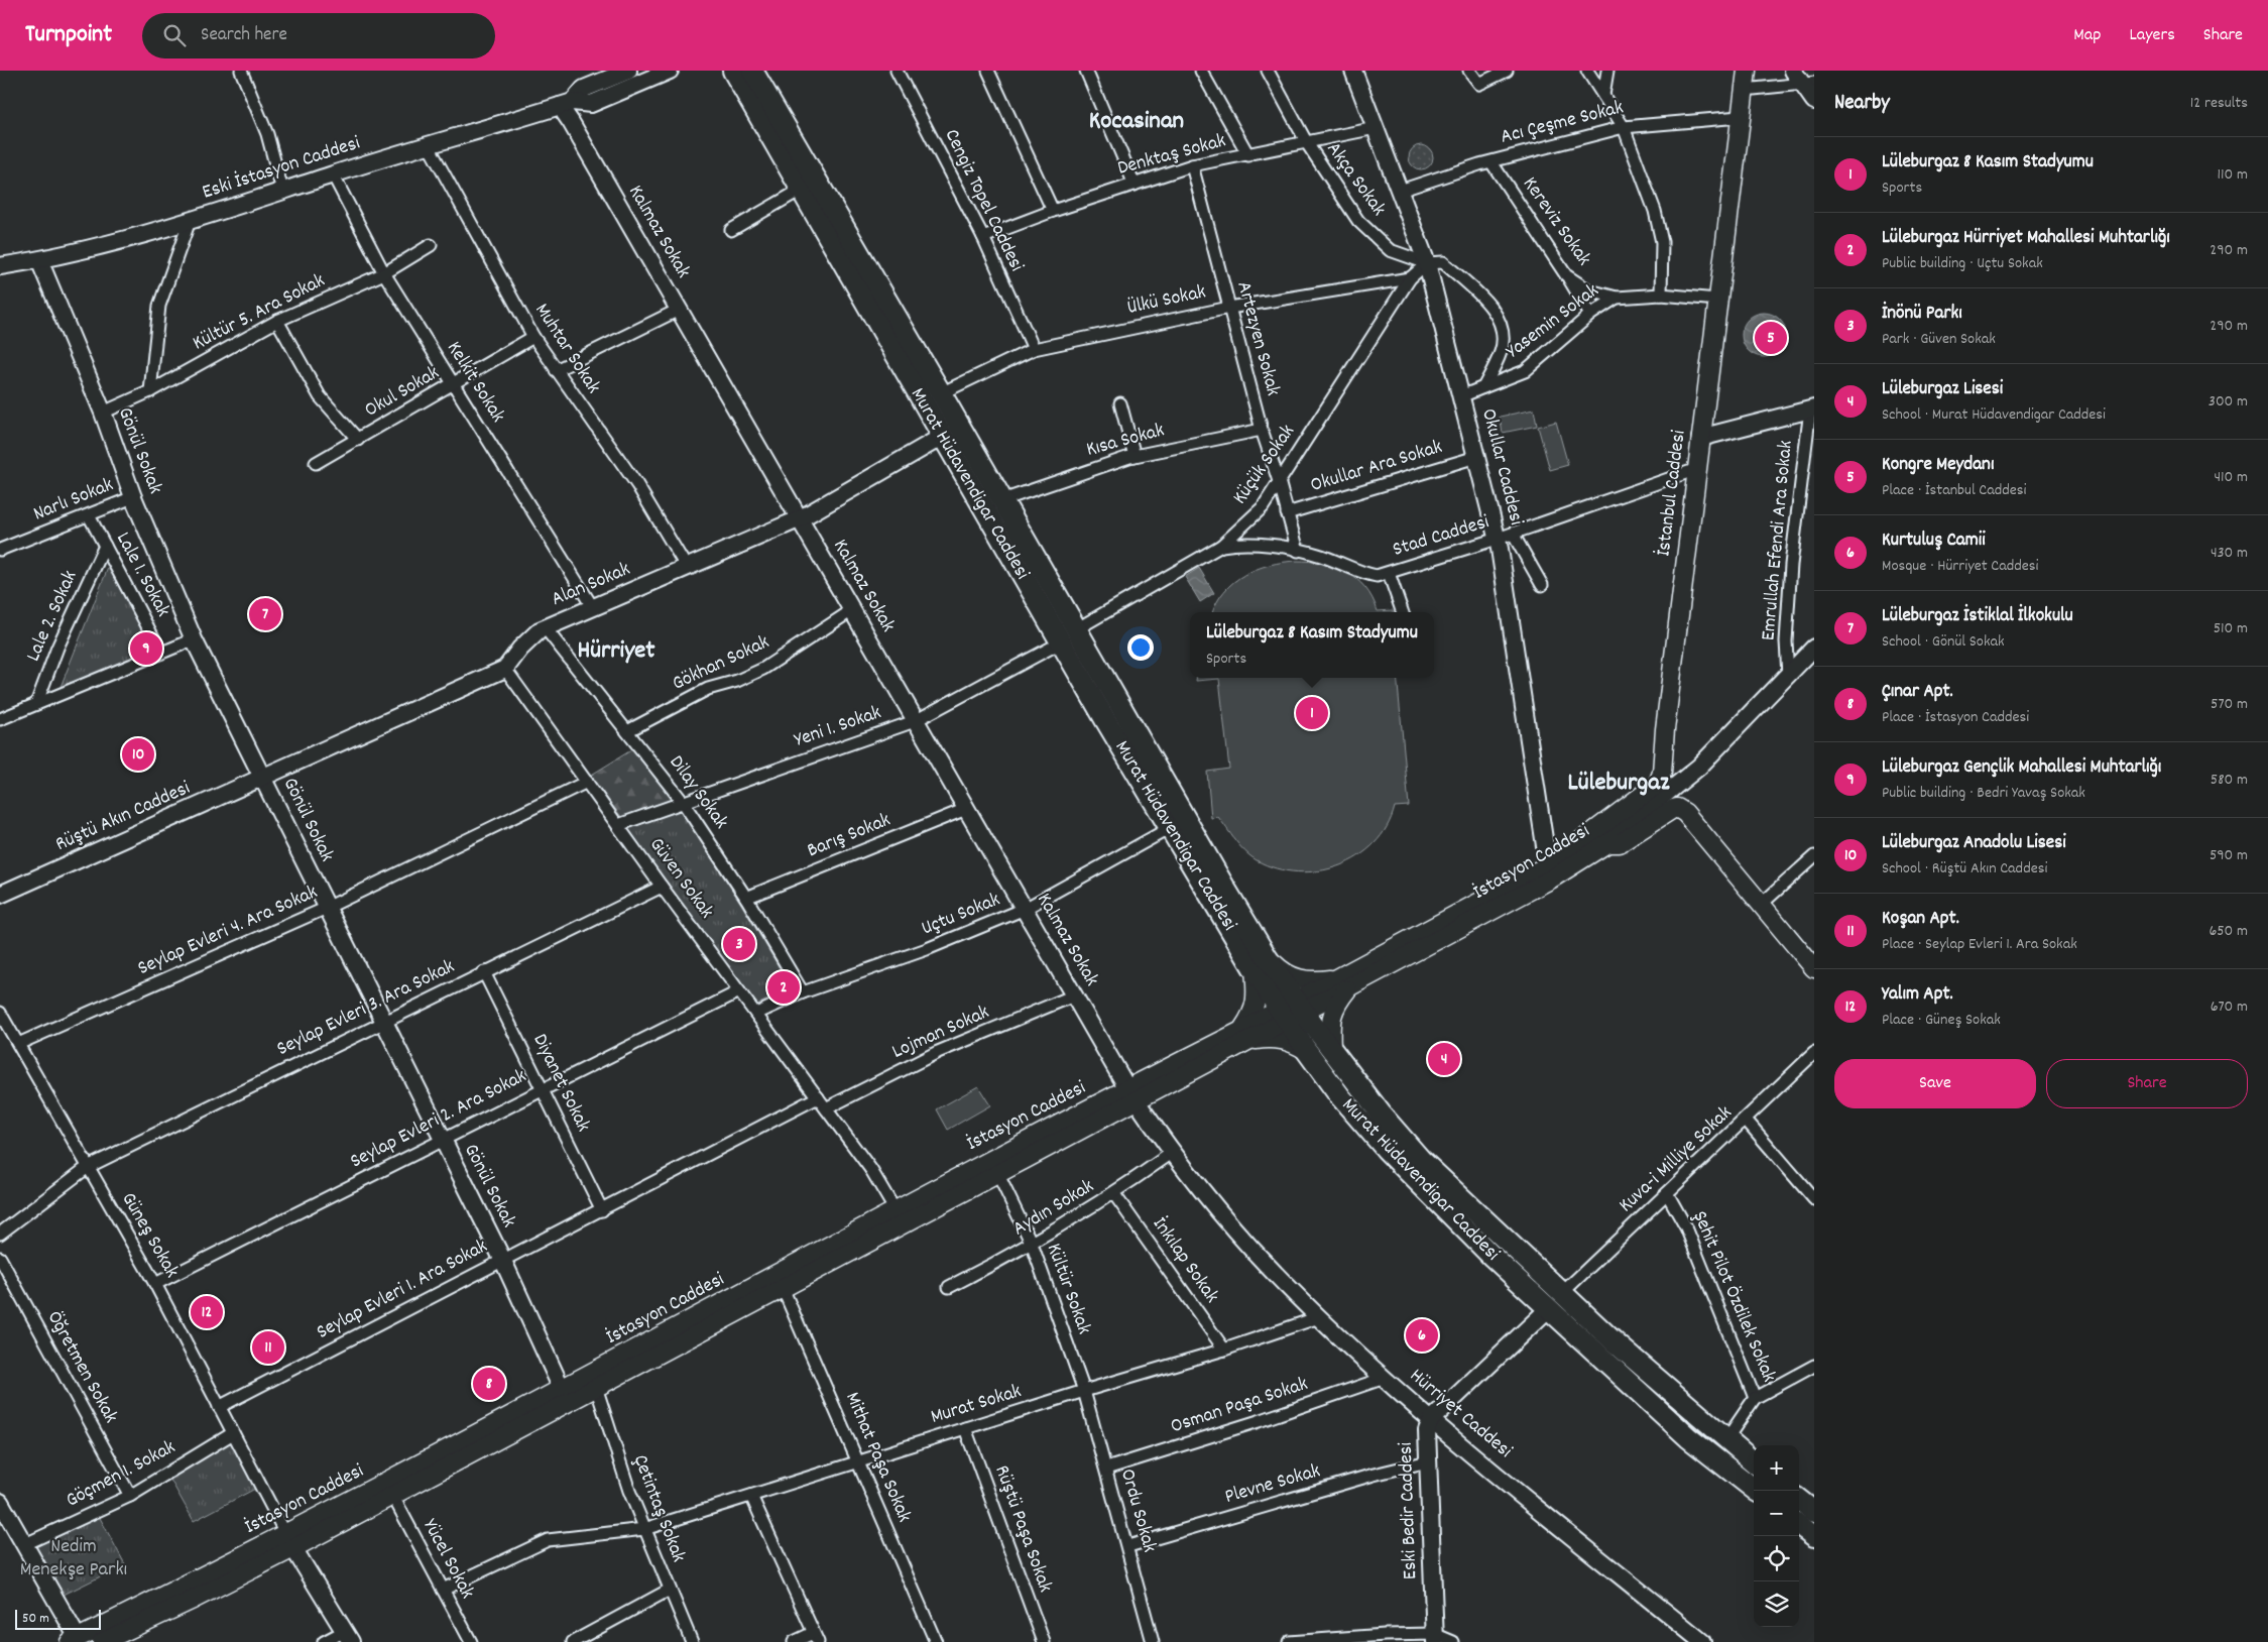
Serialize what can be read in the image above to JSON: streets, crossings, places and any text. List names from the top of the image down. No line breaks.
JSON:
{"streets":{"highway":["Murat Hüdavendigar Caddesi"],"main road":["İstanbul Caddesi","İstasyon Caddesi"],"street":["Acı Çeşme Sokak","Denktaş Sokak","Eski İstasyon Caddesi","Akça Sokak","Cengiz Topel Caddesi","Kereviz Sokak","Kalmaz Sokak","Ülkü Sokak","Kültür 5. Ara Sokak","Yasemin Sokak","Artezyen Sokak","Muhtar Sokak","Kelkit Sokak","Okul Sokak","Kısa Sokak","Gönül Sokak","Küçük Sokak","Okullar Ara Sokak","Okullar Caddesi","Narlı Sokak","Stad Caddesi","Emrullah Efendi Ara Sokak","Lale 1. Sokak","Alan Sokak","Lale 2. Sokak","Gökhan Sokak","Yeni 1. Sokak","Dilay Sokak","Rüştü Akın Caddesi","Barış Sokak","Güven Sokak","Uçtu Sokak","Seylap Evleri 4. Ara Sokak","Seylap Evleri 3. Ara Sokak","Lojman Sokak","Diyanet Sokak","Seylap Evleri 2. Ara Sokak","Kuva-i Milliye Sokak","Aydın Sokak","Güneş Sokak","İnkılap Sokak","Kültür Sokak","Seylap Evleri 1. Ara Sokak","Şehit Pilot Özdilek Sokak","Öğretmen Sokak","Murat Sokak","Osman Paşa Sokak","Hürriyet Caddesi","Mithat Paşa Sokak","Göçmen 1. Sokak","Plevne Sokak","Çetintaş Sokak","Ordu Sokak","Eski Bedir Caddesi","Rüştü Paşa Sokak","Yücel Sokak"]},"crossings":[["Acı Çeşme Sokak","Kereviz Sokak"],["Acı Çeşme Sokak","Okullar Caddesi"],["Acı Çeşme Sokak","İstanbul Caddesi"],["Denktaş Sokak","Akça Sokak"],["Denktaş Sokak","Cengiz Topel Caddesi"],["Denktaş Sokak","Artezyen Sokak"],["Denktaş Sokak","Okullar Caddesi"],["Eski İstasyon Caddesi","Kalmaz Sokak"],["Eski İstasyon Caddesi","Muhtar Sokak"],["Eski İstasyon Caddesi","Kelkit Sokak"],["Eski İstasyon Caddesi","Gönül Sokak"],["Akça Sokak","Yasemin Sokak"],["Akça Sokak","Küçük Sokak"],["Akça Sokak","Okullar Caddesi"],["Cengiz Topel Caddesi","Ülkü Sokak"],["Kereviz Sokak","Yasemin Sokak"],["Kereviz Sokak","İstanbul Caddesi"],["Kalmaz Sokak","Alan Sokak"],["Kalmaz Sokak","Gökhan Sokak"],["Kalmaz Sokak","Yeni 1. Sokak"],["Kalmaz Sokak","Barış Sokak"],["Kalmaz Sokak","İstasyon Caddesi"],["Kalmaz Sokak","Uçtu Sokak"],["Kalmaz Sokak","Lojman Sokak"],["Kalmaz Sokak","Hürriyet Caddesi"],["Ülkü Sokak","Artezyen Sokak"],["Ülkü Sokak","Küçük Sokak"],["Ülkü Sokak","Murat Hüdavendigar Caddesi"],["Kültür 5. Ara Sokak","Kelkit Sokak"],["Kültür 5. Ara Sokak","Gönül Sokak"],["Yasemin Sokak","Okullar Caddesi"],["Artezyen Sokak","Kısa Sokak"],["Artezyen Sokak","Küçük Sokak"],["Artezyen Sokak","Okullar Ara Sokak"],["Artezyen Sokak","Stad Caddesi"],["Muhtar Sokak","Okul Sokak"],["Muhtar Sokak","Alan Sokak"],["Kelkit Sokak","Okul Sokak"],["Kelkit Sokak","Alan Sokak"],["Kısa Sokak","Murat Hüdavendigar Caddesi"],["Gönül Sokak","Narlı Sokak"],["Gönül Sokak","Rüştü Akın Caddesi"],["Gönül Sokak","İstasyon Caddesi"],["Gönül Sokak","Seylap Evleri 4. Ara Sokak"],["Gönül Sokak","Seylap Evleri 3. Ara Sokak"],["Gönül Sokak","Seylap Evleri 2. Ara Sokak"],["Gönül Sokak","Seylap Evleri 1. Ara Sokak"],["Küçük Sokak","Okullar Caddesi"],["Küçük Sokak","Murat Hüdavendigar Caddesi"],["Küçük Sokak","Stad Caddesi"],["Okullar Ara Sokak","Okullar Caddesi"],["Okullar Caddesi","İstanbul Caddesi"],["Okullar Caddesi","Stad Caddesi"],["Okullar Caddesi","İstasyon Caddesi"],["Murat Hüdavendigar Caddesi","Alan Sokak"],["Murat Hüdavendigar Caddesi","Yeni 1. Sokak"],["Murat Hüdavendigar Caddesi","İstasyon Caddesi"],["Murat Hüdavendigar Caddesi","Uçtu Sokak"],["Murat Hüdavendigar Caddesi","Kuva-i Milliye Sokak"],["Murat Hüdavendigar Caddesi","Şehit Pilot Özdilek Sokak"],["Murat Hüdavendigar Caddesi","Eski Bedir Caddesi"],["İstanbul Caddesi","Stad Caddesi"],["İstanbul Caddesi","İstasyon Caddesi"],["Narlı Sokak","Lale 1. Sokak"],["Emrullah Efendi Ara Sokak","İstasyon Caddesi"],["Lale 1. Sokak","Lale 2. Sokak"],["Alan Sokak","Dilay Sokak"],["Alan Sokak","Güven Sokak"],["Gökhan Sokak","Dilay Sokak"],["Yeni 1. Sokak","Dilay Sokak"],["Yeni 1. Sokak","Güven Sokak"],["Dilay Sokak","Barış Sokak"],["Dilay Sokak","Uçtu Sokak"],["İstasyon Caddesi","Güven Sokak"],["İstasyon Caddesi","Güneş Sokak"],["İstasyon Caddesi","Kültür Sokak"],["İstasyon Caddesi","Hürriyet Caddesi"],["İstasyon Caddesi","Mithat Paşa Sokak"],["İstasyon Caddesi","Çetintaş Sokak"],["İstasyon Caddesi","Yücel Sokak"],["Güven Sokak","Uçtu Sokak"],["Güven Sokak","Seylap Evleri 4. Ara Sokak"],["Güven Sokak","Seylap Evleri 3. Ara Sokak"],["Güven Sokak","Lojman Sokak"],["Güven Sokak","Seylap Evleri 2. Ara Sokak"],["Güven Sokak","Seylap Evleri 1. Ara Sokak"],["Seylap Evleri 4. Ara Sokak","Güneş Sokak"],["Seylap Evleri 3. Ara Sokak","Diyanet Sokak"],["Seylap Evleri 3. Ara Sokak","Güneş Sokak"],["Diyanet Sokak","Seylap Evleri 2. Ara Sokak"],["Diyanet Sokak","Seylap Evleri 1. Ara Sokak"],["Seylap Evleri 2. Ara Sokak","Güneş Sokak"],["Kuva-i Milliye Sokak","Şehit Pilot Özdilek Sokak"],["Aydın Sokak","İnkılap Sokak"],["Aydın Sokak","Kültür Sokak"],["Aydın Sokak","Hürriyet Caddesi"],["Güneş Sokak","Seylap Evleri 1. Ara Sokak"],["Güneş Sokak","Göçmen 1. Sokak"],["İnkılap Sokak","Murat Sokak"],["Kültür Sokak","Murat Sokak"],["Kültür Sokak","Ordu Sokak"],["Öğretmen Sokak","Göçmen 1. Sokak"],["Murat Sokak","Hürriyet Caddesi"],["Murat Sokak","Mithat Paşa Sokak"],["Murat Sokak","Çetintaş Sokak"],["Murat Sokak","Ordu Sokak"],["Murat Sokak","Rüştü Paşa Sokak"],["Murat Sokak","Yücel Sokak"],["Osman Paşa Sokak","Hürriyet Caddesi"],["Osman Paşa Sokak","Ordu Sokak"],["Hürriyet Caddesi","Eski Bedir Caddesi"],["Plevne Sokak","Ordu Sokak"],["Plevne Sokak","Eski Bedir Caddesi"]],"districts":["Kocasinan","Hürriyet","Lüleburgaz"],"parks":["Nedim Menekşe Parkı"],"scale_bar":"50 m","page":{"header":"Turnpoint","search":"Search here","nav":["Map","Layers","Share"],"heading":["Nearby","12 results"],"list":[{"mark":"1","name":"Lüleburgaz 8 Kasım Stadyumu","note":"Sports","value":"110 m"},{"mark":"2","name":"Lüleburgaz Hürriyet Mahallesi Muhtarlığı","note":"Public building · Uçtu Sokak","value":"290 m"},{"mark":"3","name":"İnönü Parkı","note":"Park · Güven Sokak","value":"290 m"},{"mark":"4","name":"Lüleburgaz Lisesi","note":"School · Murat Hüdavendigar Caddesi","value":"300 m"},{"mark":"5","name":"Kongre Meydanı","note":"Place · İstanbul Caddesi","value":"410 m"},{"mark":"6","name":"Kurtuluş Camii","note":"Mosque · Hürriyet Caddesi","value":"430 m"},{"mark":"7","name":"Lüleburgaz İstiklal İlkokulu","note":"School · Gönül Sokak","value":"510 m"},{"mark":"8","name":"Çınar Apt.","note":"Place · İstasyon Caddesi","value":"570 m"},{"mark":"9","name":"Lüleburgaz Gençlik Mahallesi Muhtarlığı","note":"Public building · Bedri Yavaş Sokak","value":"580 m"},{"mark":"10","name":"Lüleburgaz Anadolu Lisesi","note":"School · Rüştü Akın Caddesi","value":"590 m"},{"mark":"11","name":"Koşan Apt.","note":"Place · Seylap Evleri 1. Ara Sokak","value":"650 m"},{"mark":"12","name":"Yalım Apt.","note":"Place · Güneş Sokak","value":"670 m"}],"pins":["5","7","9","1","10","3","2","4","12","6","11","8"],"popup":["Lüleburgaz 8 Kasım Stadyumu","Sports"],"buttons":["Save","Share"],"map_buttons":["+","−"],"scale":"50 m"}}
